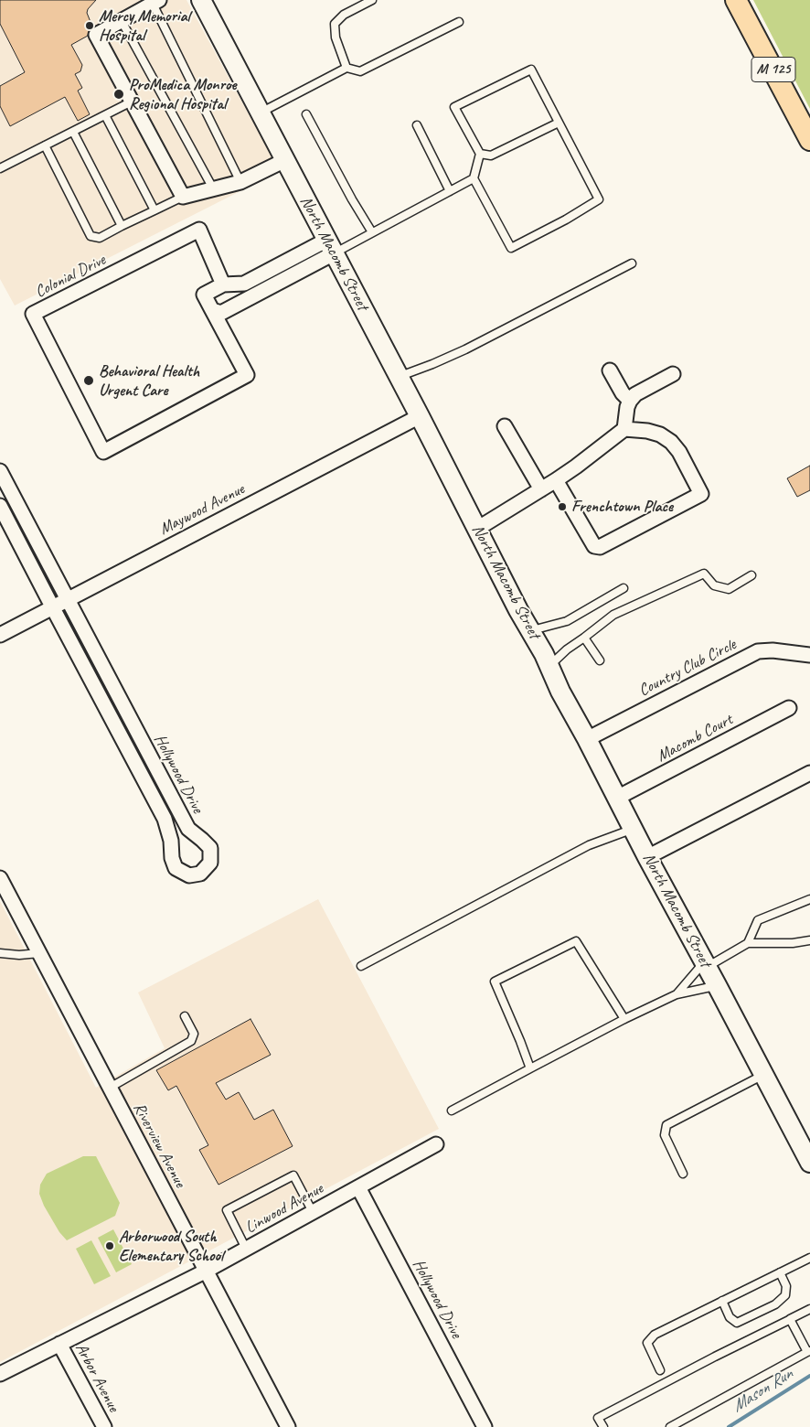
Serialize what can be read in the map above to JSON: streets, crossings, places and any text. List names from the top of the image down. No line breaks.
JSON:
{"streets":{"main road":["M 125"],"street":["North Macomb Street","Colonial Drive","Maywood Avenue","Country Club Circle","Macomb Court","Hollywood Drive","Riverview Avenue","Linwood Avenue","Arbor Avenue"]},"crossings":[["North Macomb Street","Colonial Drive"],["North Macomb Street","Maywood Avenue"],["North Macomb Street","Country Club Circle"],["North Macomb Street","Macomb Court"],["Maywood Avenue","Hollywood Drive"],["Hollywood Drive","Linwood Avenue"],["Riverview Avenue","Linwood Avenue"],["Linwood Avenue","Arbor Avenue"]],"water":["Mason Run"],"places":["Mercy Memorial Hospital","ProMedica Monroe Regional Hospital","Behavioral Health Urgent Care","Frenchtown Place","Arborwood South Elementary School"]}
